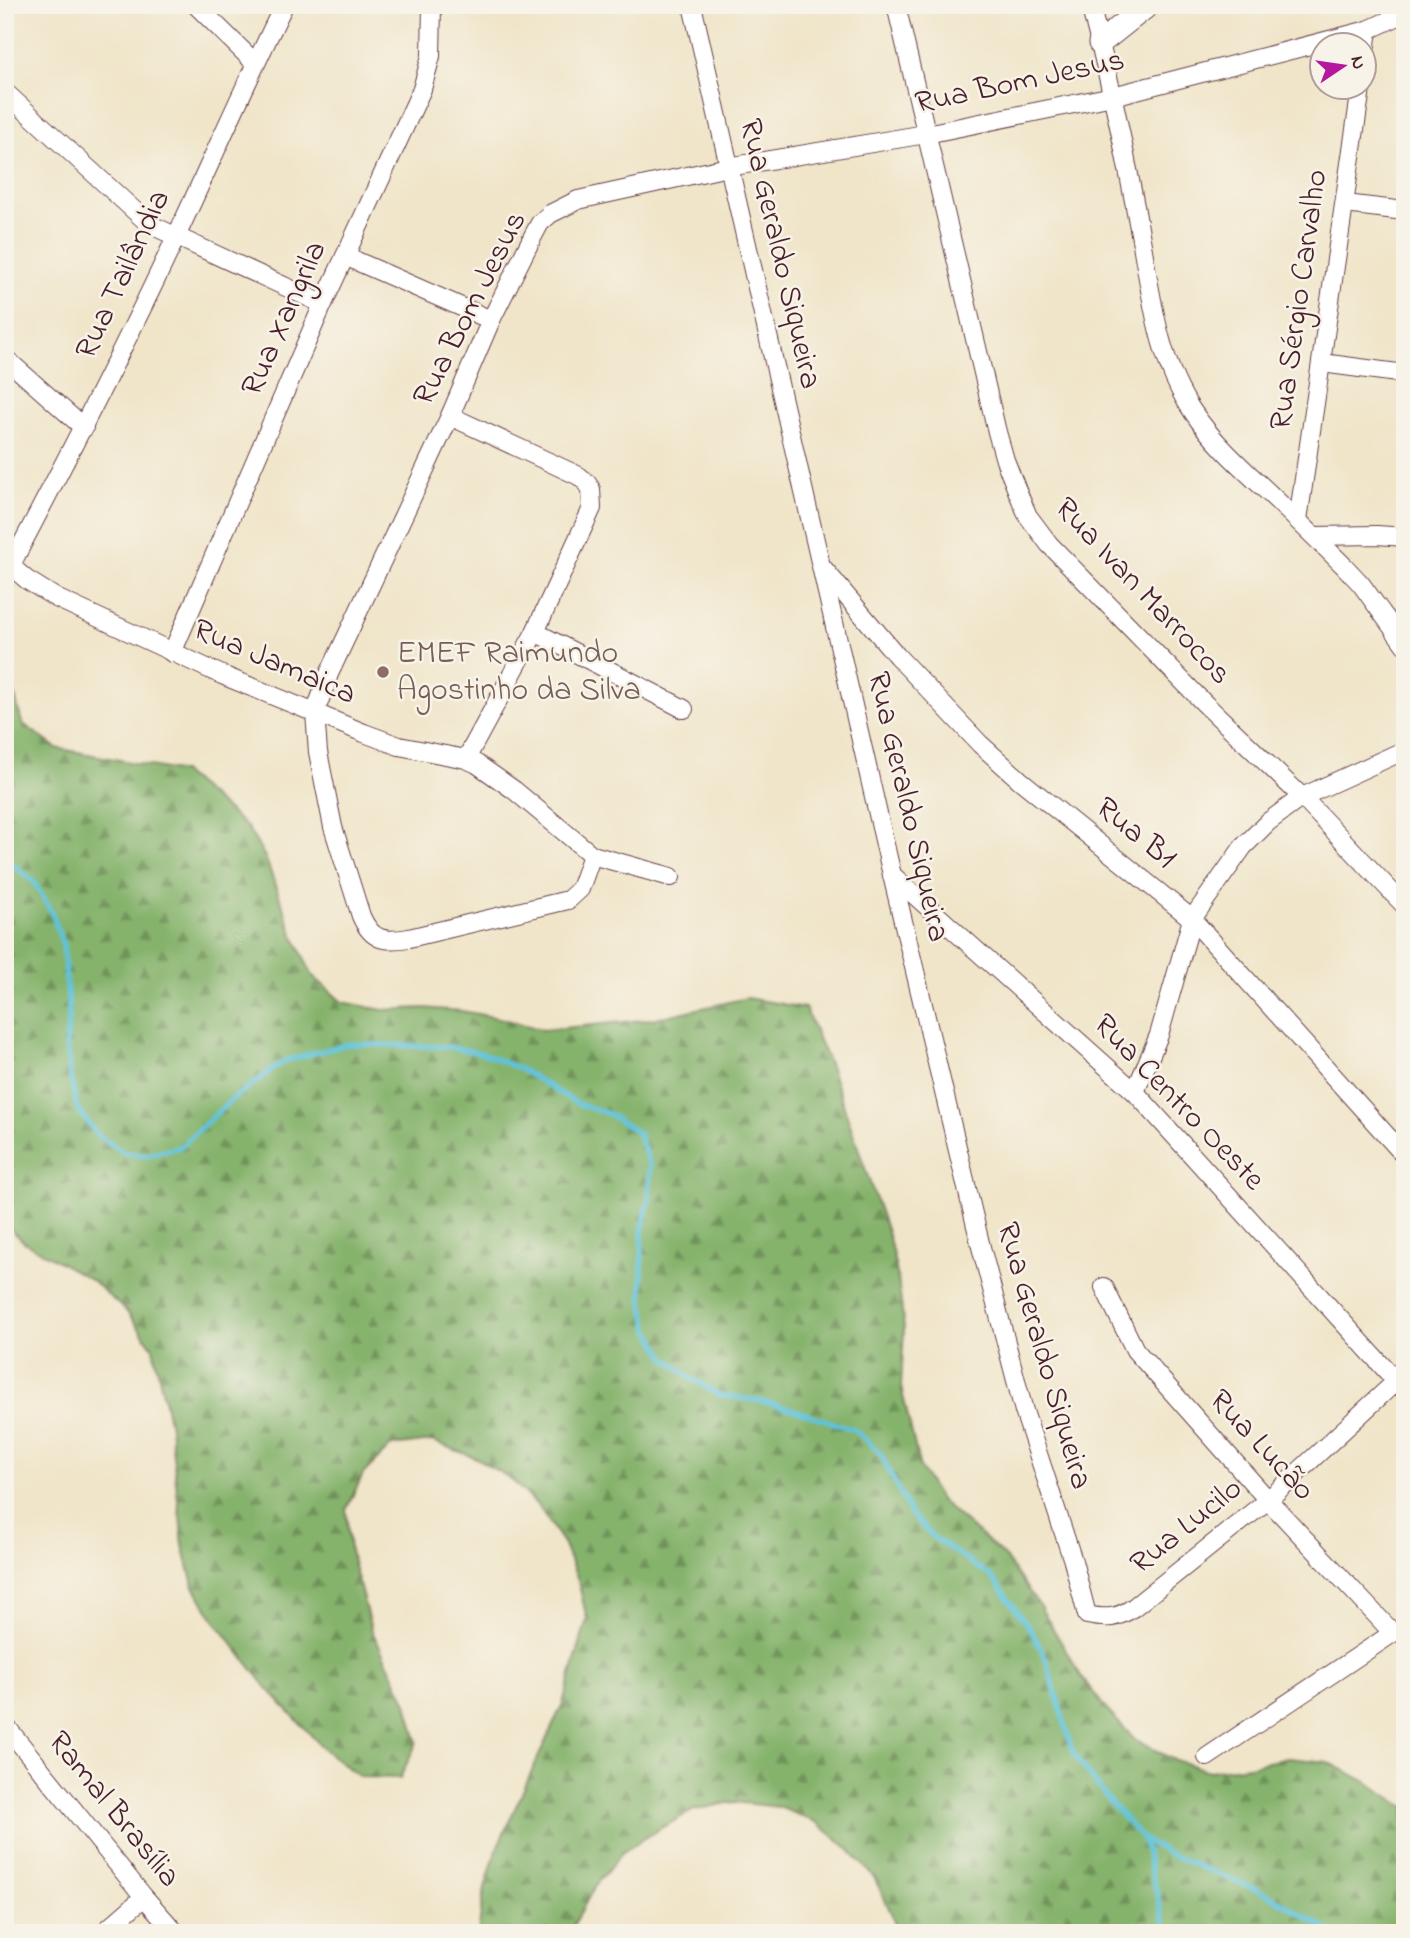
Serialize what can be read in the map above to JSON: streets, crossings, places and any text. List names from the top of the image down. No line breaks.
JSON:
{"streets":{"street":["Rua Bom Jesus","Rua Geraldo Siqueira","Rua Tailândia","Rua Sérgio Carvalho","Rua Xangrila","Rua Ivan Marrocos","Rua Jamaica","Rua B1","Rua Centro Oeste","Rua Lucão","Rua Lucilo","Ramal Brasília"]},"crossings":[["Rua Bom Jesus","Rua Geraldo Siqueira"],["Rua Bom Jesus","Rua Ivan Marrocos"],["Rua Bom Jesus","Rua Jamaica"],["Rua Geraldo Siqueira","Rua B1"],["Rua Geraldo Siqueira","Rua Centro Oeste"],["Rua Geraldo Siqueira","Rua Lucilo"],["Rua Tailândia","Rua Jamaica"],["Rua Xangrila","Rua Jamaica"],["Rua Centro Oeste","Rua Lucilo"],["Rua Lucão","Rua Lucilo"]],"places":["EMEF Raimundo Agostinho da Silva"],"north":"right"}
